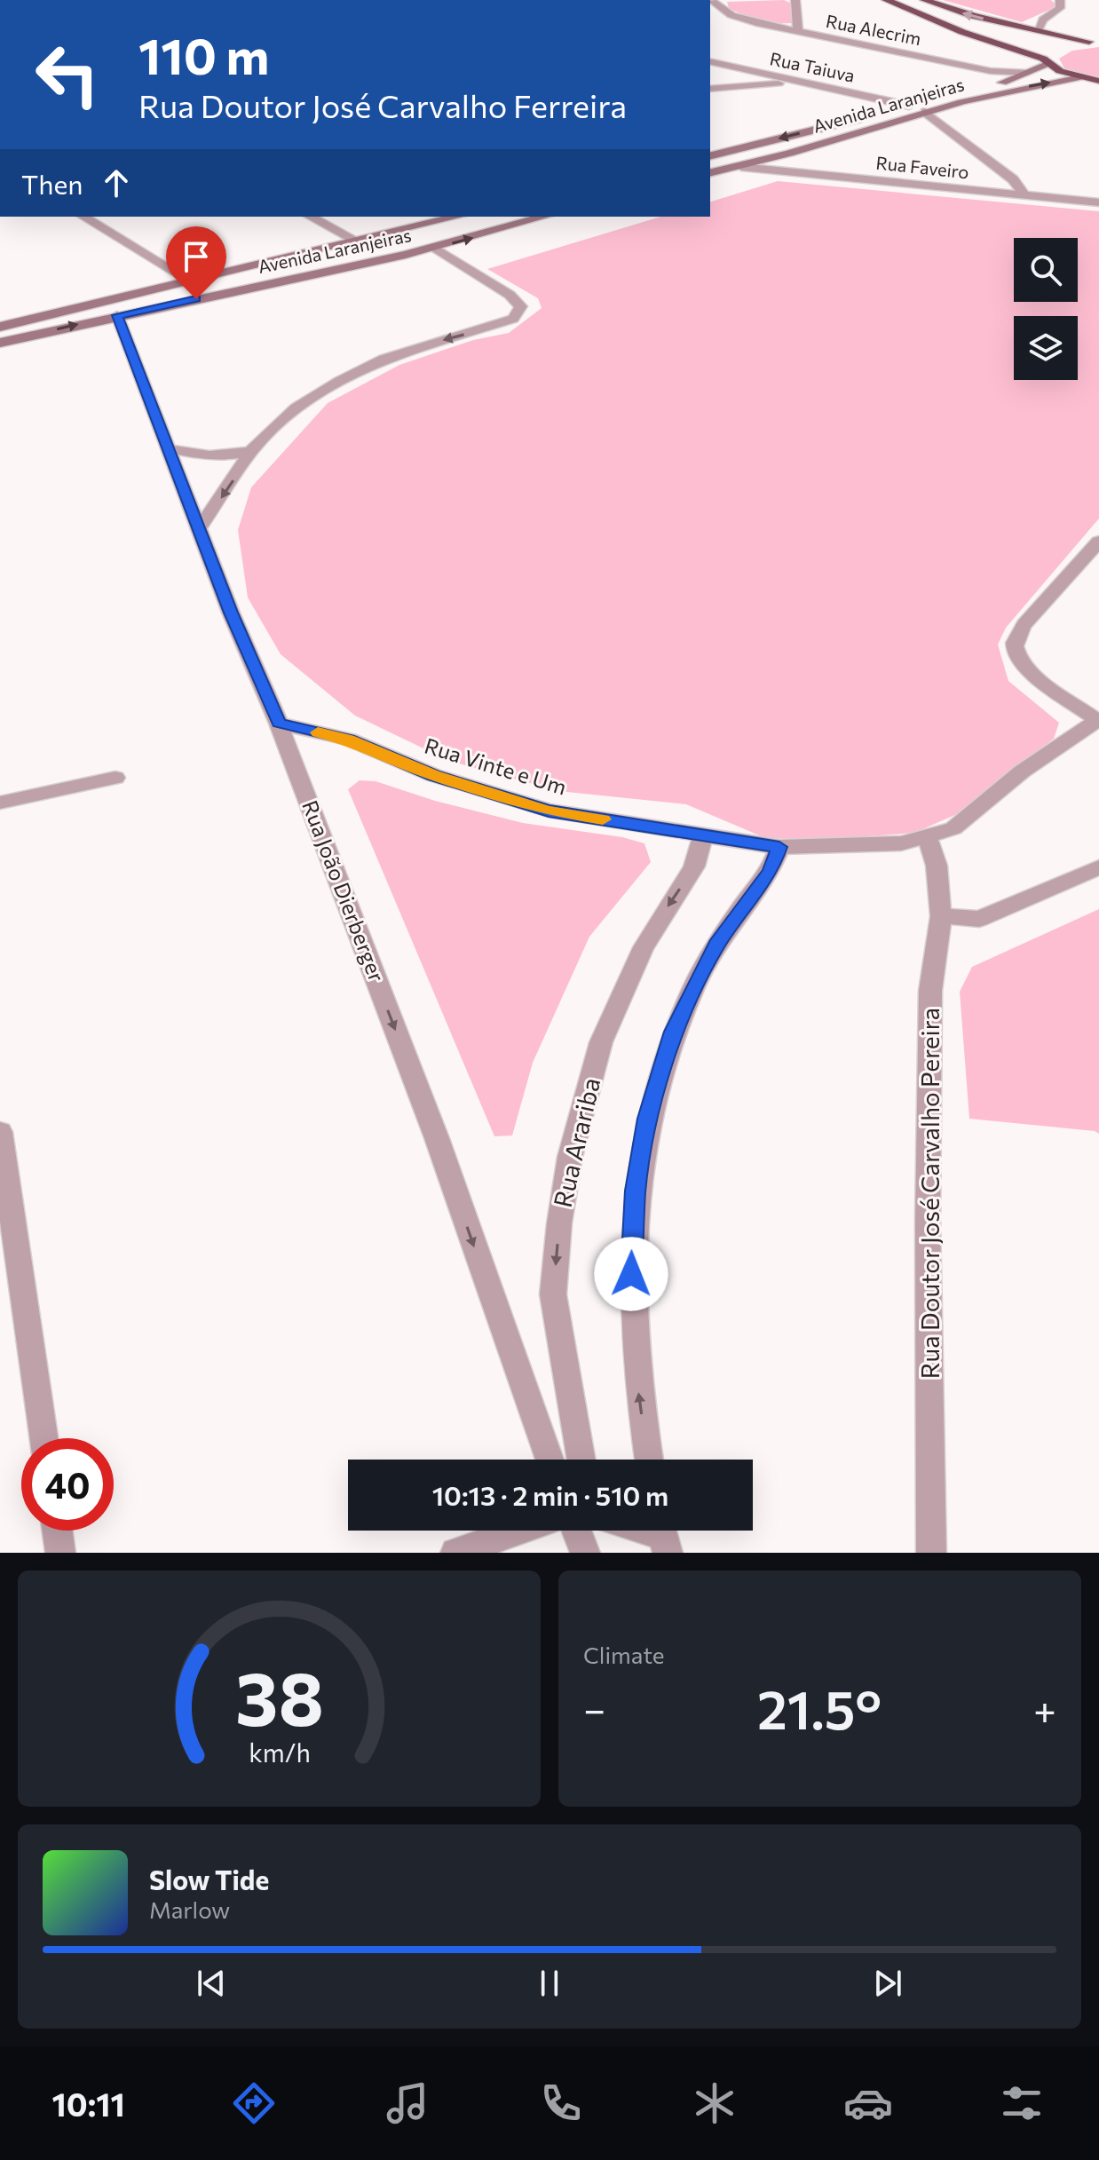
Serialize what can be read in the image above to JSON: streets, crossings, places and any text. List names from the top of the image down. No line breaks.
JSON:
{"streets":{"main road":["Avenida Laranjeiras"],"street":["Rua Alecrim","Rua Taiuva","Rua Faveiro","Rua Vinte e Um","Rua João Dierberger","Rua Arariba","Rua Doutor José Carvalho Pereira"]},"crossings":[["Rua Alecrim","Avenida Laranjeiras"],["Rua Taiuva","Avenida Laranjeiras"],["Avenida Laranjeiras","Rua Faveiro"],["Avenida Laranjeiras","Rua João Dierberger"],["Rua Vinte e Um","Rua João Dierberger"],["Rua Vinte e Um","Rua Arariba"],["Rua Vinte e Um","Rua Doutor José Carvalho Pereira"]],"one_way":["Rua João Dierberger"],"page":{"turn":["110 m","Rua Doutor José Carvalho Ferreira"],"then":"Then","limit":"40","trip":"10:13 · 2 min · 510 m","tile":"Climate","heat":["−","21.5°","+"],"song":["Slow Tide","Marlow"],"tabs":"10:11","gauge":["38","km/h"]}}
